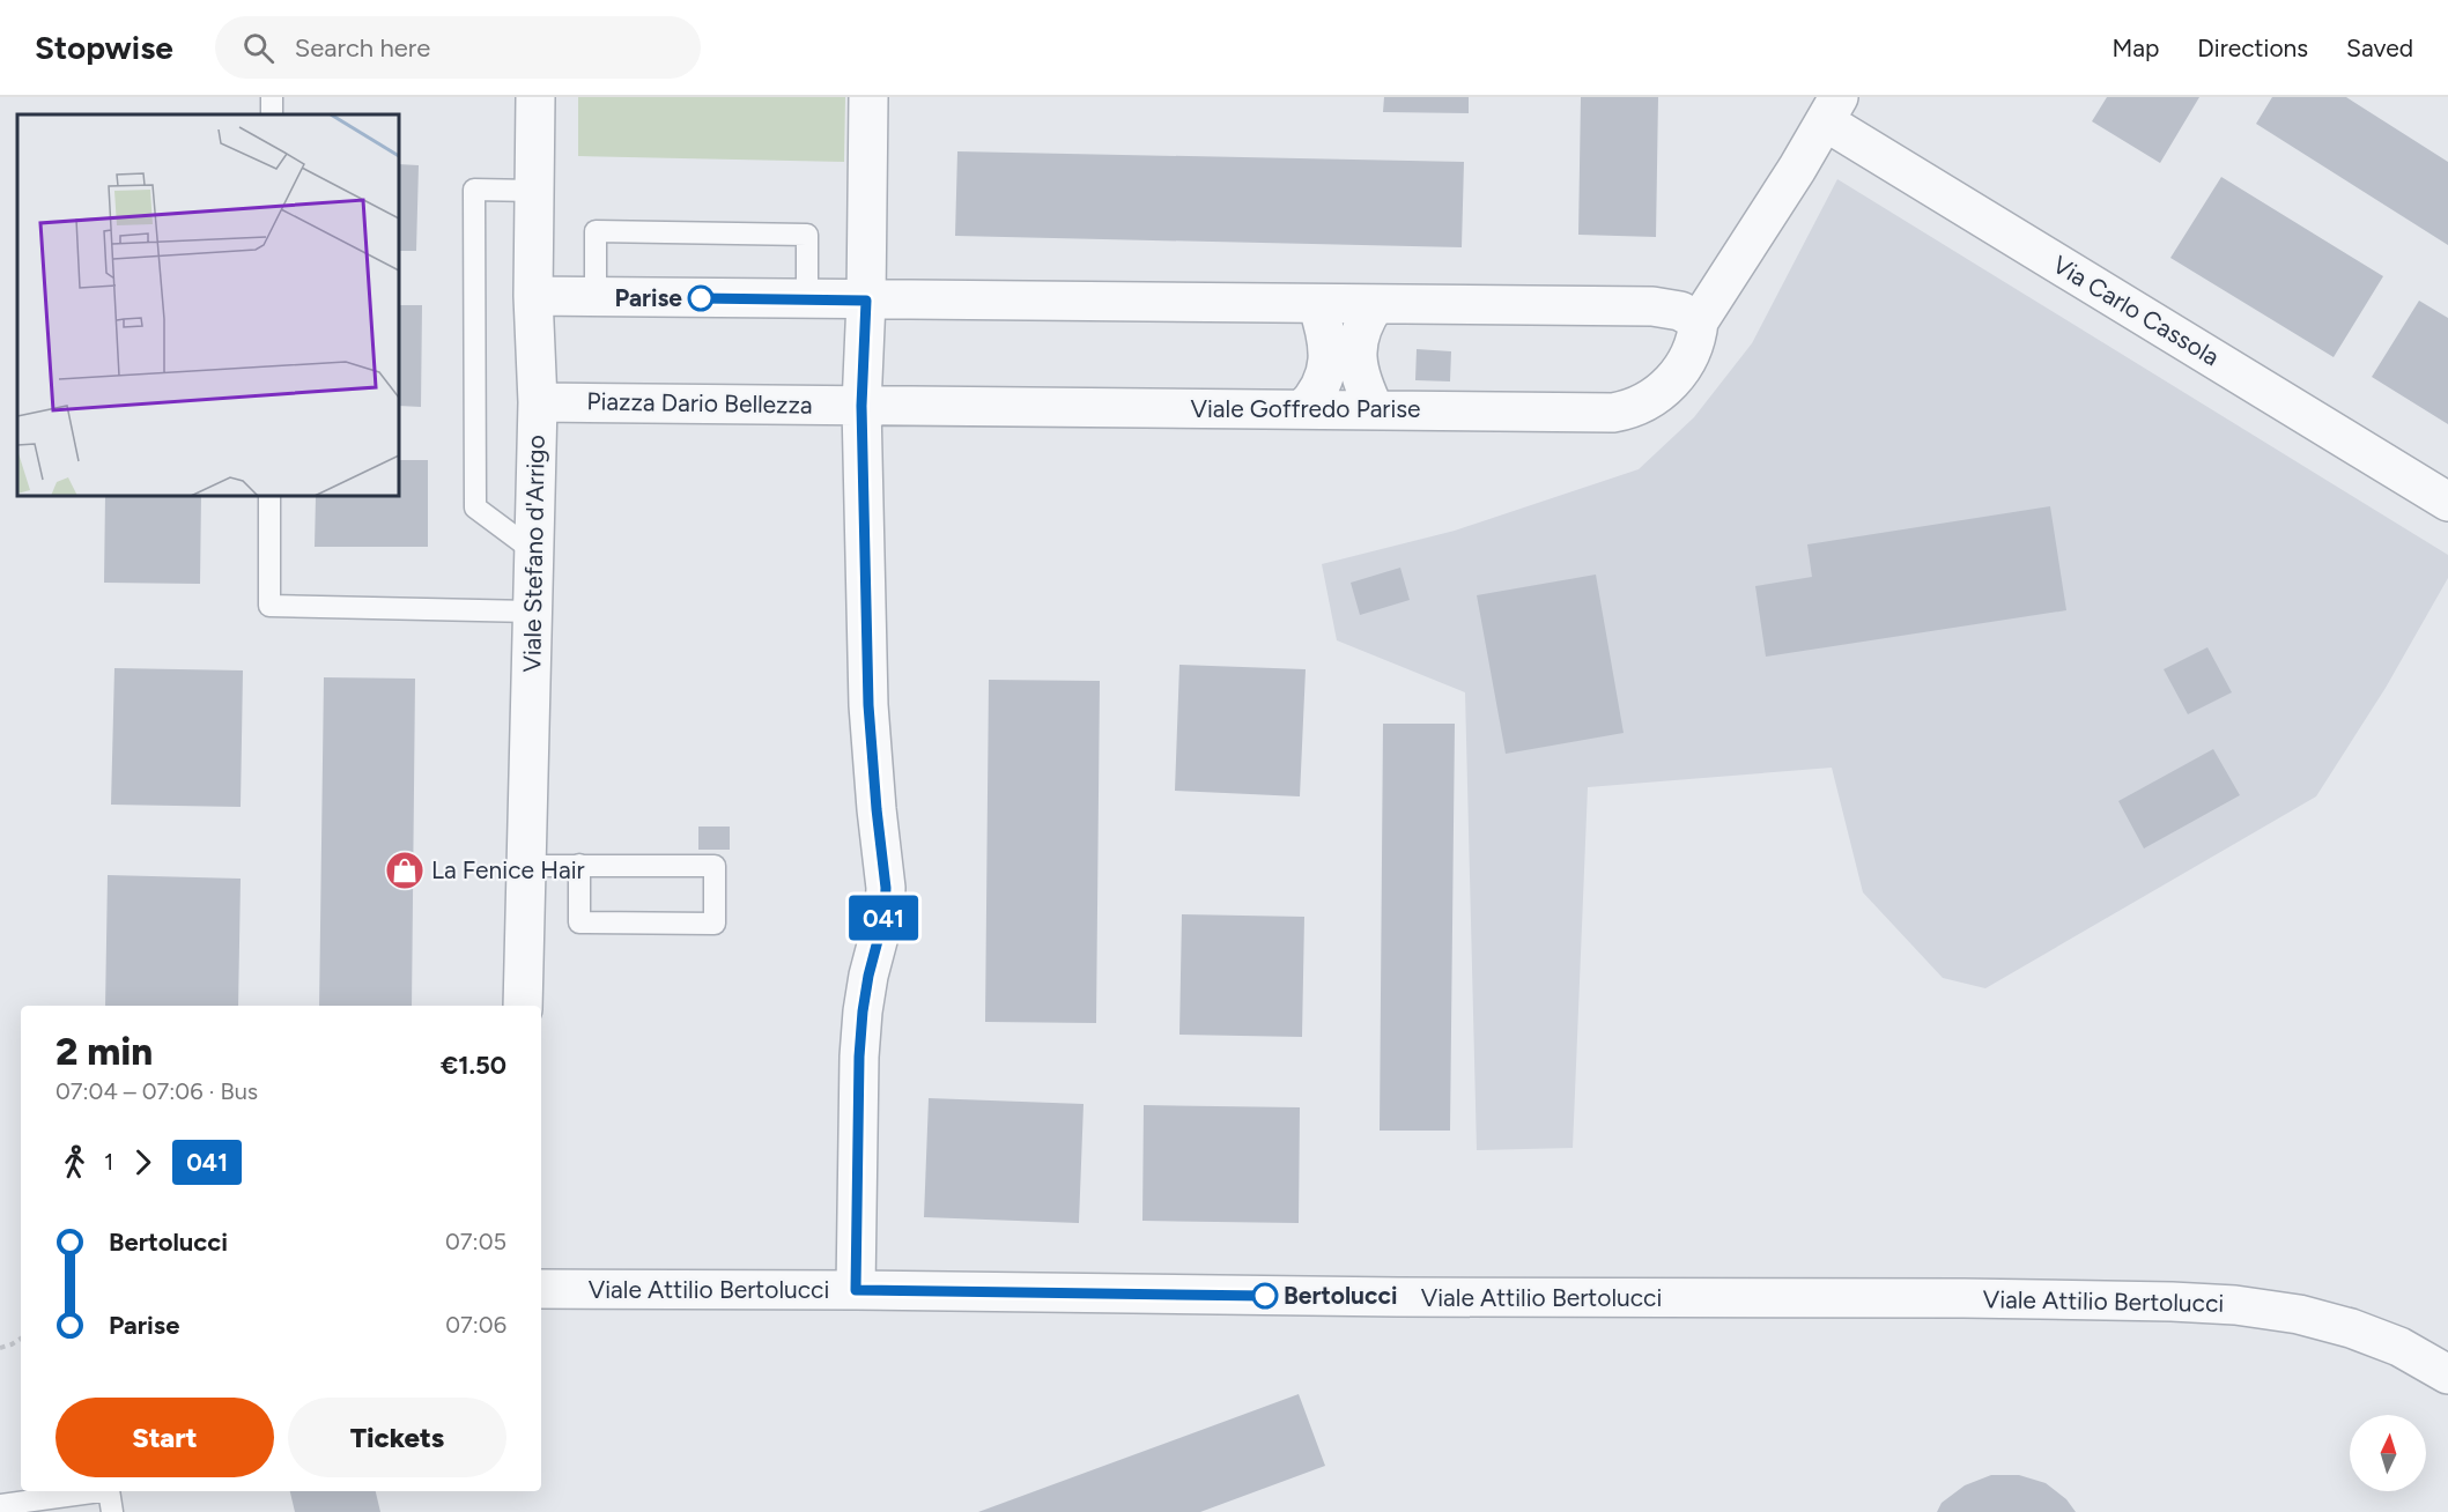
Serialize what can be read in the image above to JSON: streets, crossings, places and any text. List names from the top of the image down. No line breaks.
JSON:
{"streets":{"street":["Via Carlo Cassola","Piazza Dario Bellezza","Viale Goffredo Parise","Viale Stefano d'Arrigo","Viale Attilio Bertolucci"]},"crossings":[["Via Carlo Cassola","Viale Goffredo Parise"],["Piazza Dario Bellezza","Viale Goffredo Parise"],["Piazza Dario Bellezza","Viale Stefano d'Arrigo"]],"places":{"other":["Parise","Bertolucci"],"shop":["La Fenice Hair"]},"lines":["bus line 041"],"north":"top","page":{"header":"Stopwise","search":"Search here","nav":["Map","Directions","Saved"],"on_map":"041","heading":["2 min","07:04 – 07:06 · Bus","€1.50"],"legs":["1","041"],"list":[{"name":"Bertolucci","value":"07:05"},{"name":"Parise","value":"07:06"}],"buttons":["Start","Tickets"]}}
